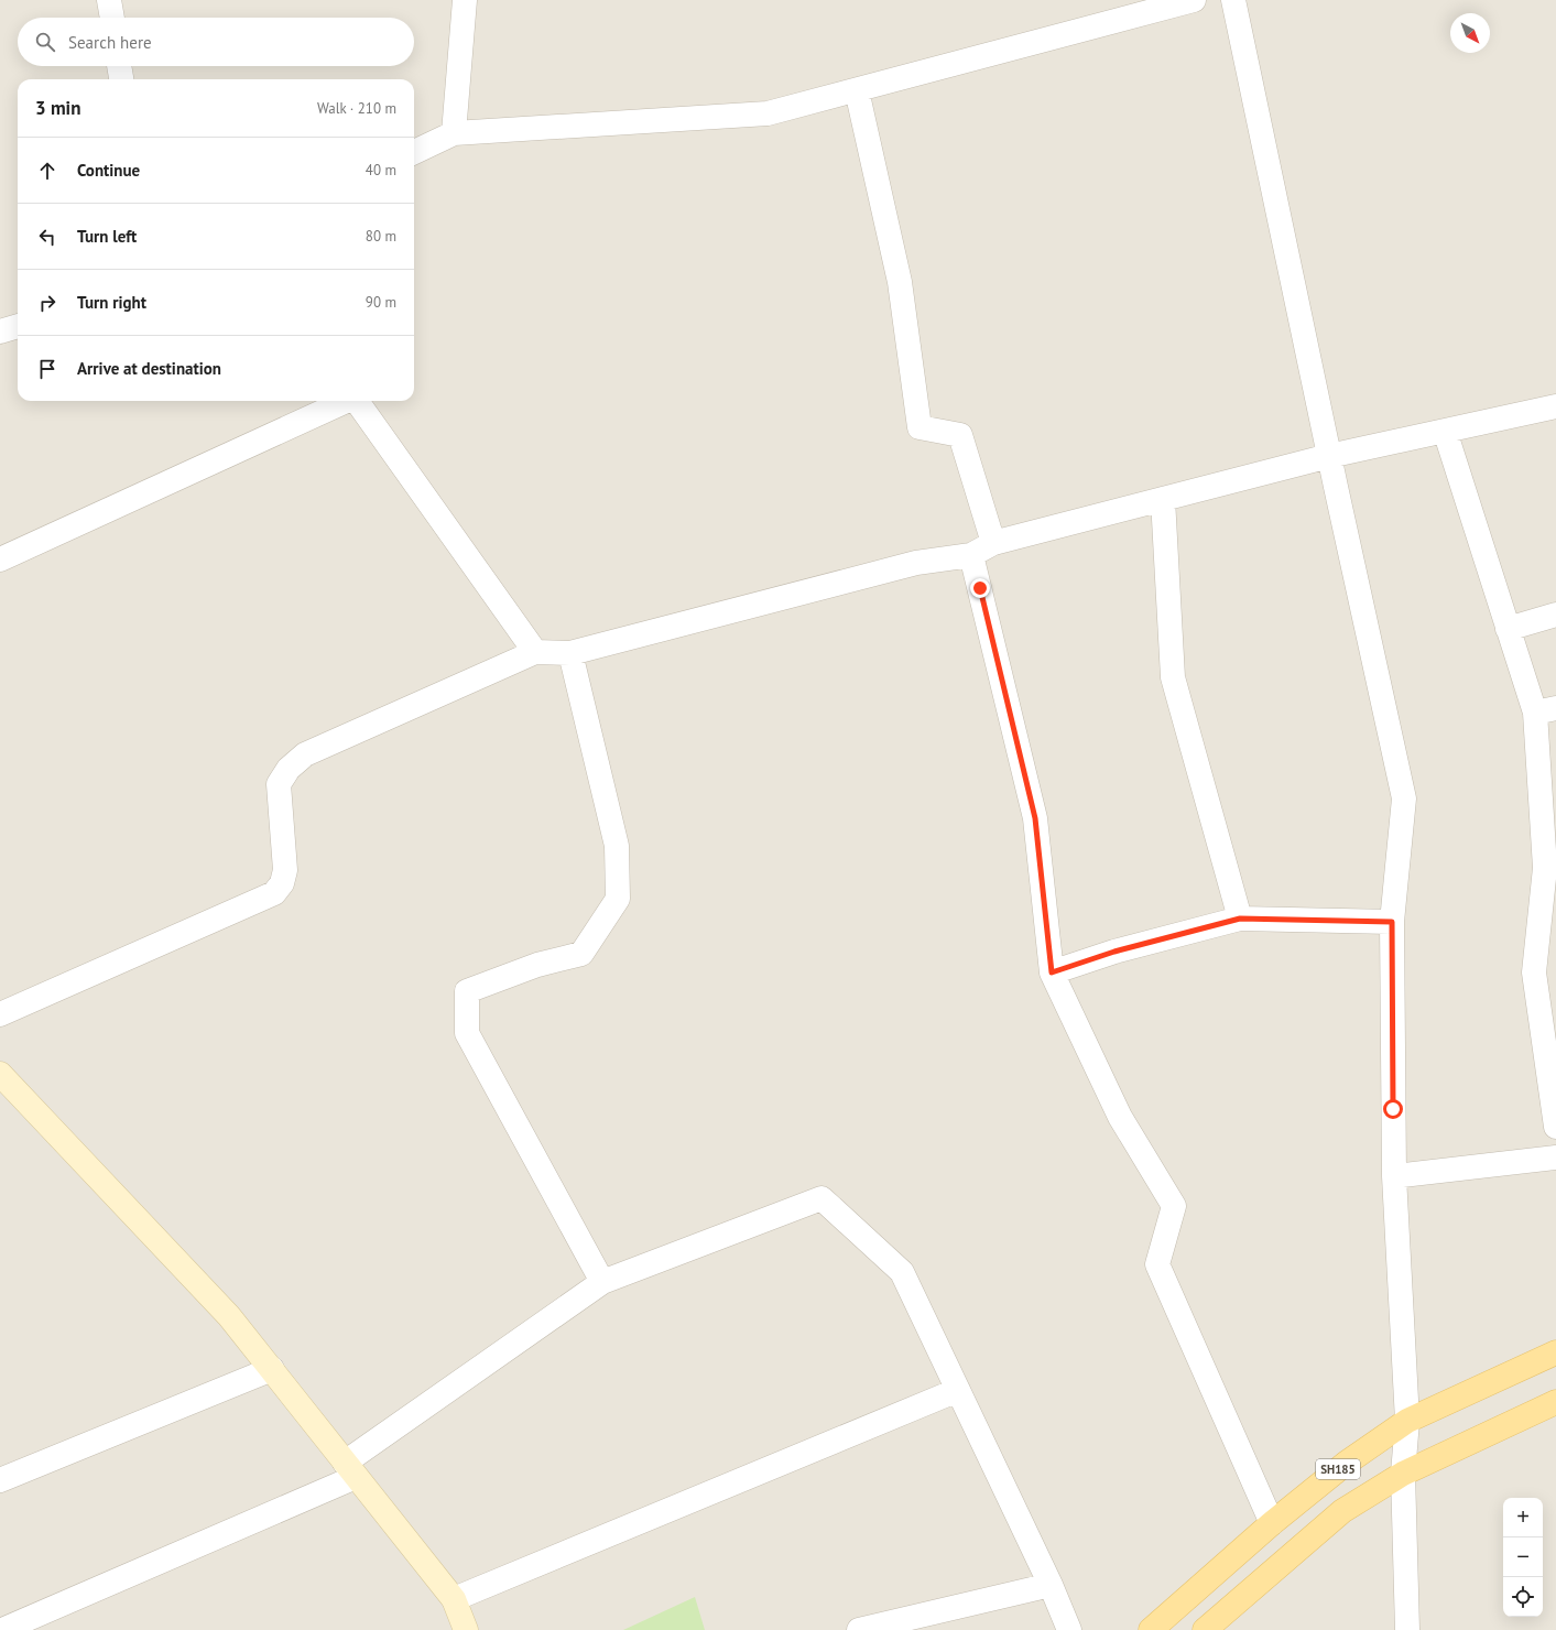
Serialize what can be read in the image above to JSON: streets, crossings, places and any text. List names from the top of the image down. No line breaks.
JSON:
{"streets":{"main road":["SH185"]},"north":"bottom right","page":{"search":"Search here","heading":["3 min","Walk · 210 m"],"list":[["Continue","40 m"],["Turn left","80 m"],["Turn right","90 m"],"Arrive at destination"],"map_buttons":["+","−"]}}
